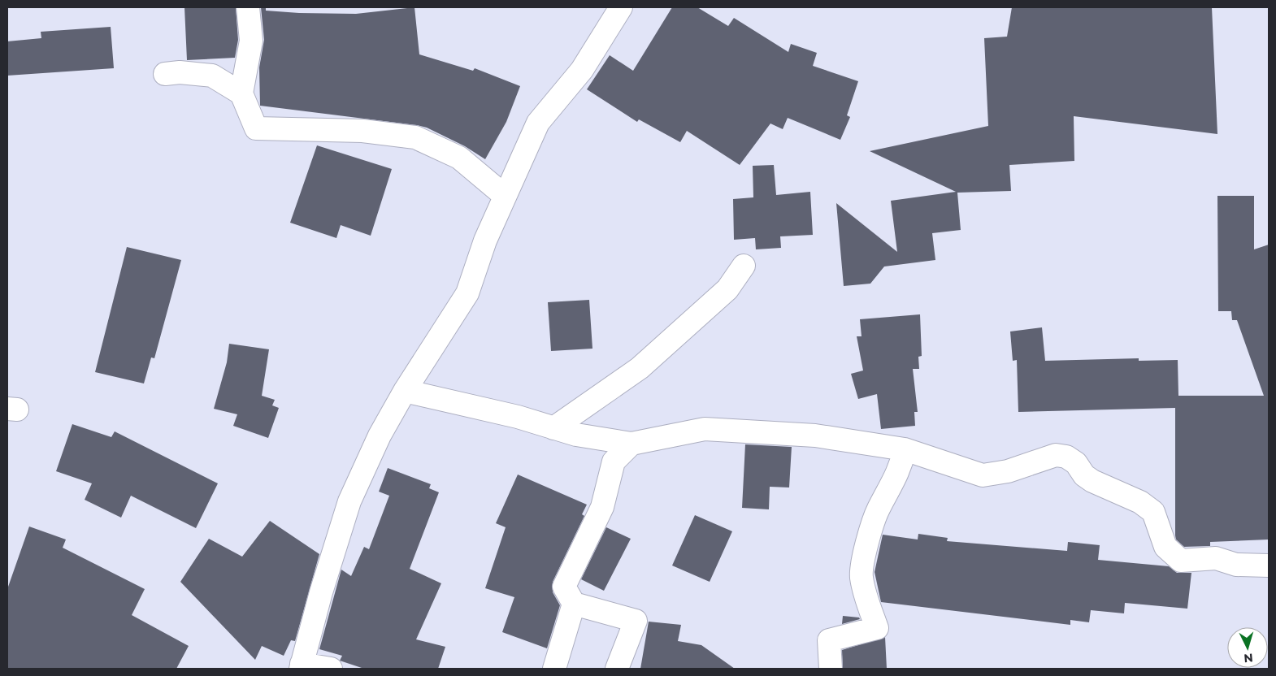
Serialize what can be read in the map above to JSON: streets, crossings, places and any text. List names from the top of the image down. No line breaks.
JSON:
{"north":"bottom"}
